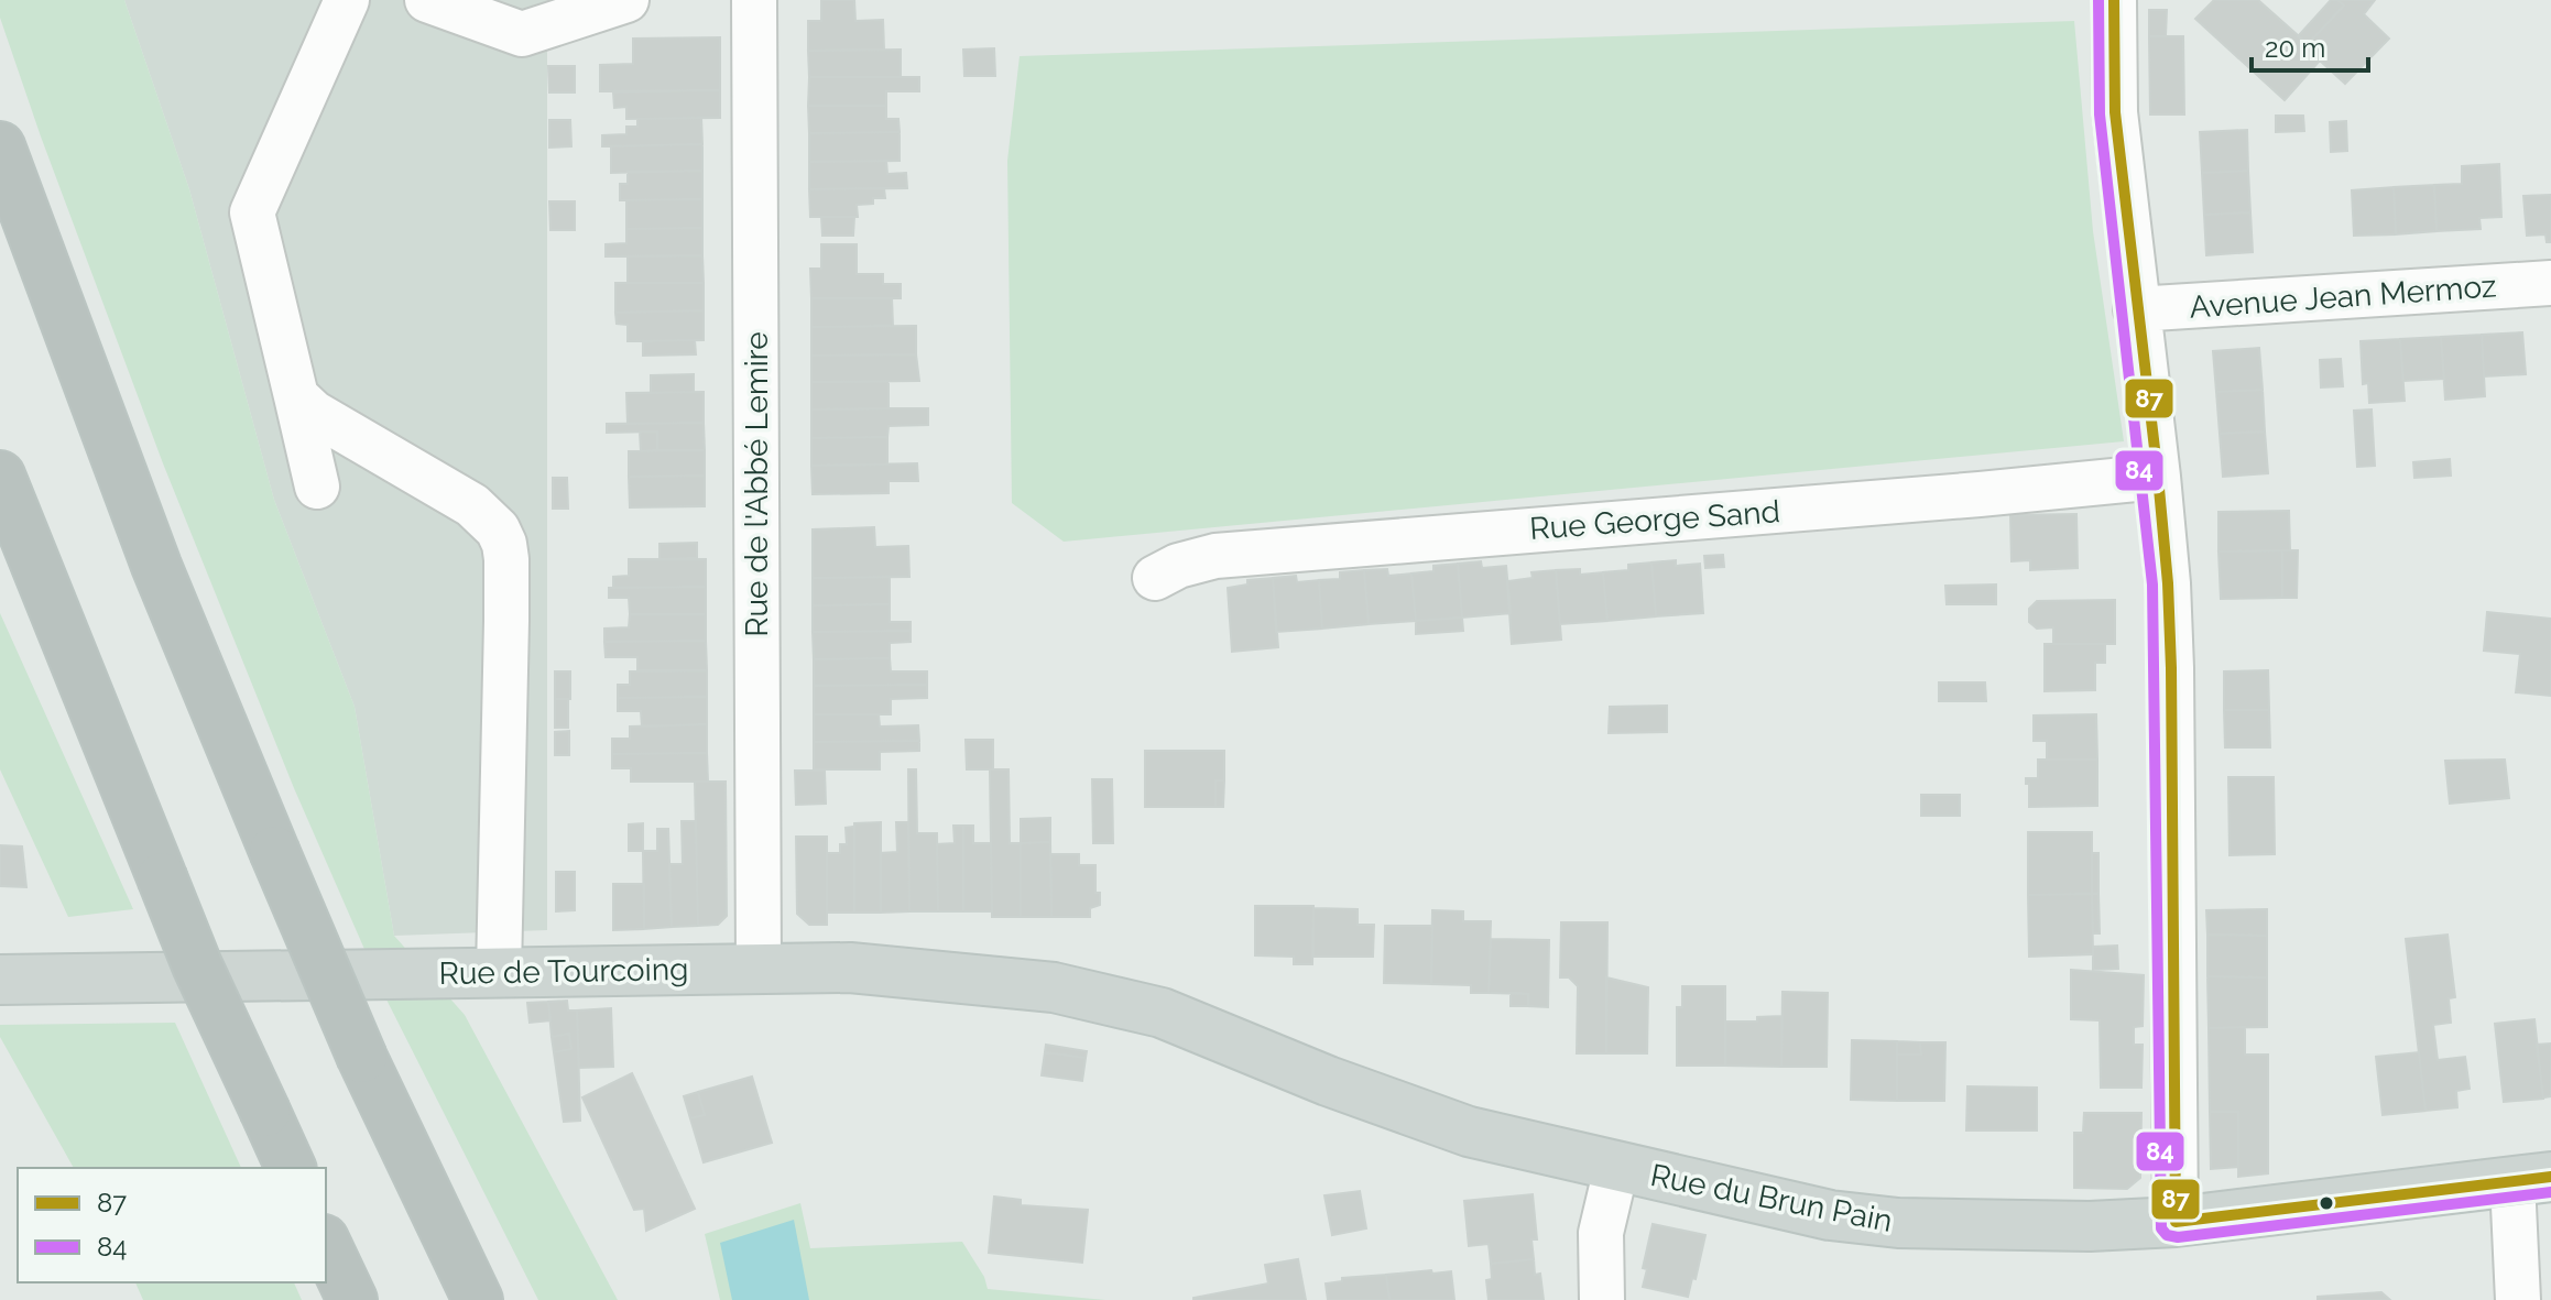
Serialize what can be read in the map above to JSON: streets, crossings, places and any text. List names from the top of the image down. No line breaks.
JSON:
{"streets":{"main road":["Rue de Tourcoing","Rue du Brun Pain"],"street":["Avenue Jean Mermoz","Rue de l'Abbé Lemire","Rue George Sand"]},"crossings":[["Rue de l'Abbé Lemire","Rue de Tourcoing"],["Rue de Tourcoing","Rue du Brun Pain"]],"lines":["transit line 87","transit line 84"],"legend":["87","84"],"scale_bar":"20 m"}
